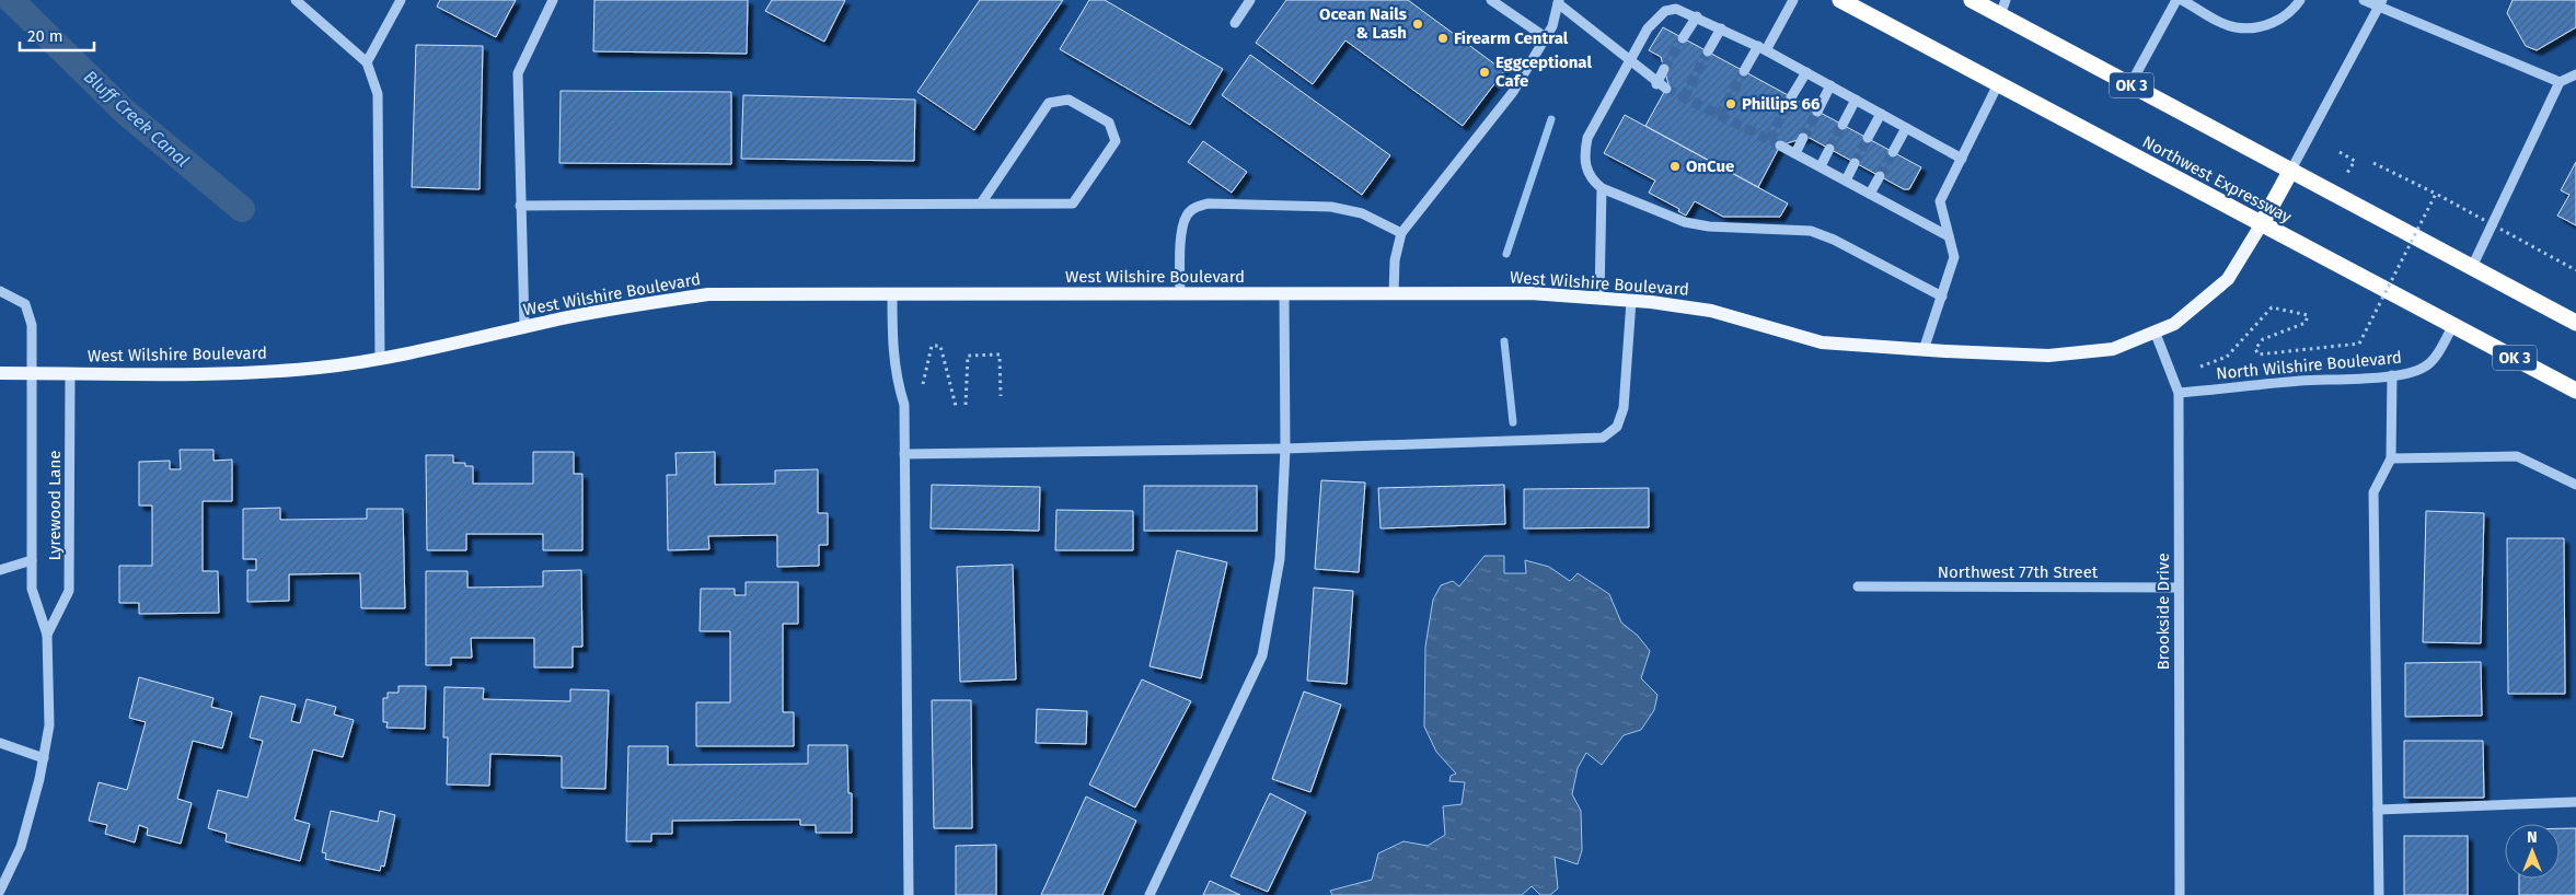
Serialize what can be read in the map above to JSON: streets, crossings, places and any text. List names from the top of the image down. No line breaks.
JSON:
{"streets":{"highway":["OK 3","Northwest Expressway"],"main road":["West Wilshire Boulevard"],"street":["North Wilshire Boulevard","Lyrewood Lane","Northwest 77th Street","Brookside Drive"]},"crossings":[["Northwest Expressway","West Wilshire Boulevard"],["Northwest Expressway","North Wilshire Boulevard"],["West Wilshire Boulevard","Lyrewood Lane"],["West Wilshire Boulevard","Brookside Drive"],["North Wilshire Boulevard","Brookside Drive"],["Northwest 77th Street","Brookside Drive"]],"water":["Bluff Creek Canal"],"places":["Ocean Nails & Lash","Firearm Central","Eggceptional Cafe","Phillips 66","OnCue"],"scale_bar":"20 m","north":"top"}
